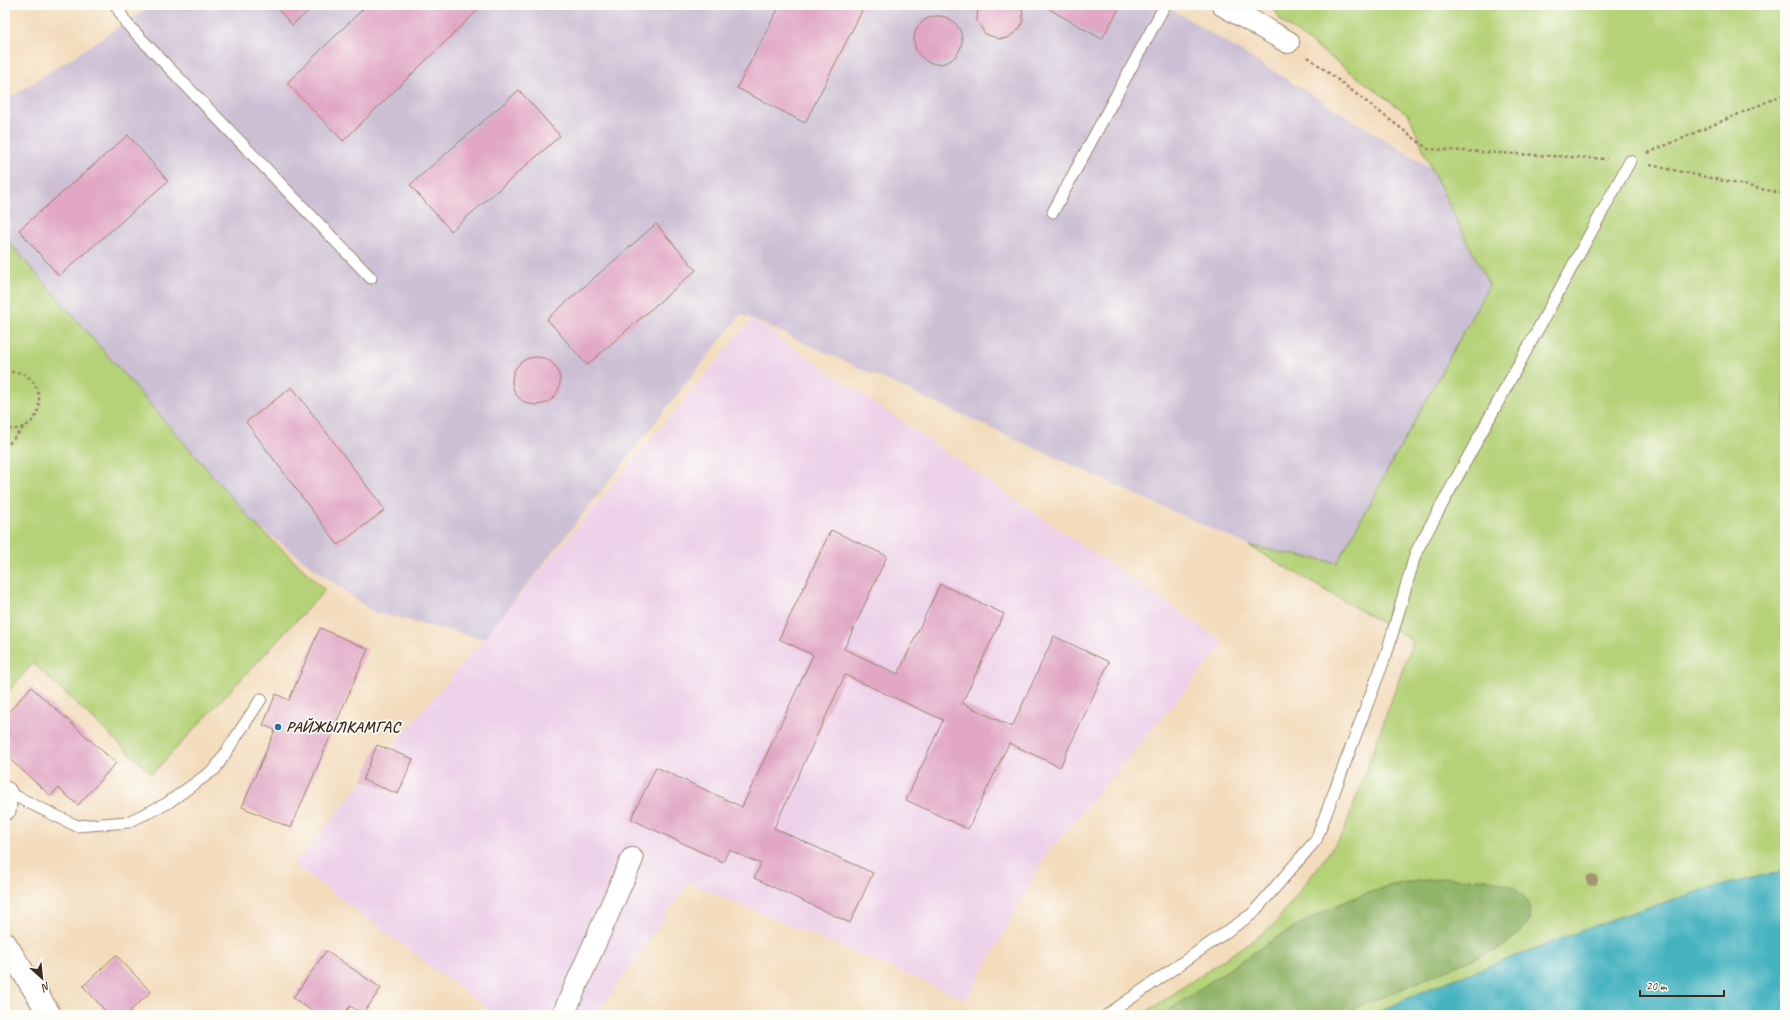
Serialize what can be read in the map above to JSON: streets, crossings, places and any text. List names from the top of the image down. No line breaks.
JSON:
{"places":["РАЙЖЫЛКАМГАС"],"scale_bar":"20 m","north":"bottom right"}
